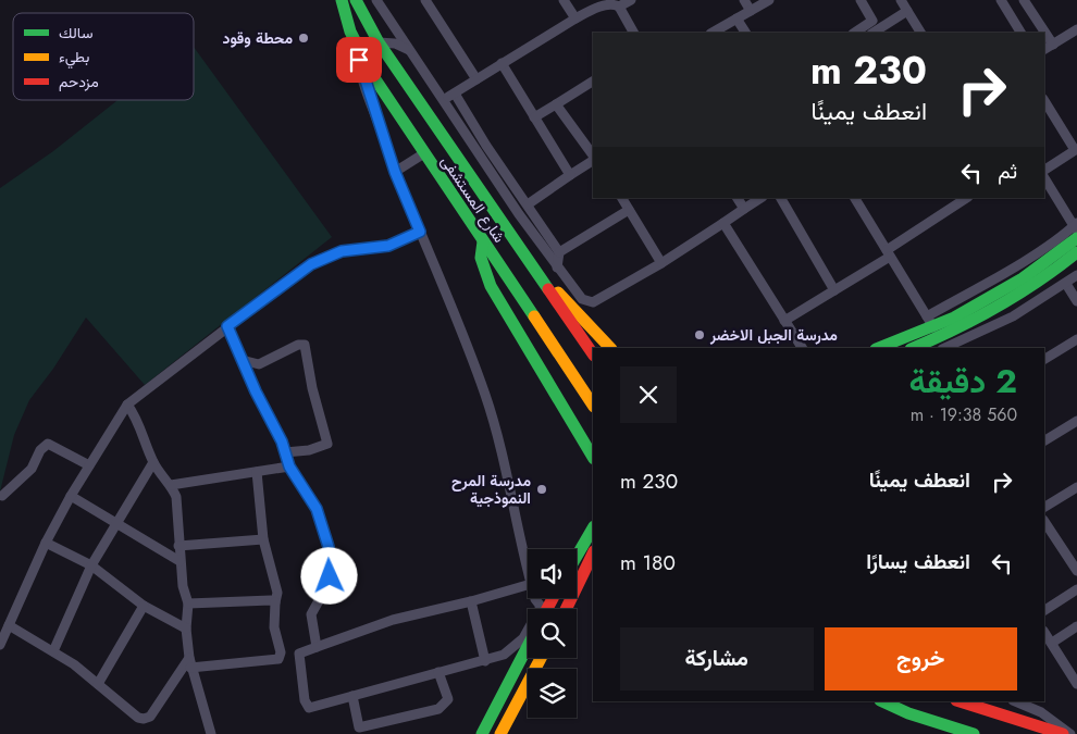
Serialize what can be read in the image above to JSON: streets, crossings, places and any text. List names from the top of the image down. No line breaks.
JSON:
{"streets":{"main road":["شارع المستشفى"]},"places":["محطة وقود","مدرسة الجبل الاخضر","مدرسة المرح النموذجية"],"legend":["سالك","بطيء","مزدحم"],"page":{"turn":["230 m","انعطف يمينًا"],"then":"ثم","heading":["2 دقيقة","560 m · 19:38"],"list":[{"name":"انعطف يمينًا","value":"230 m"},{"name":"انعطف يسارًا","value":"180 m"}],"buttons":["خروج","مشاركة"]}}
